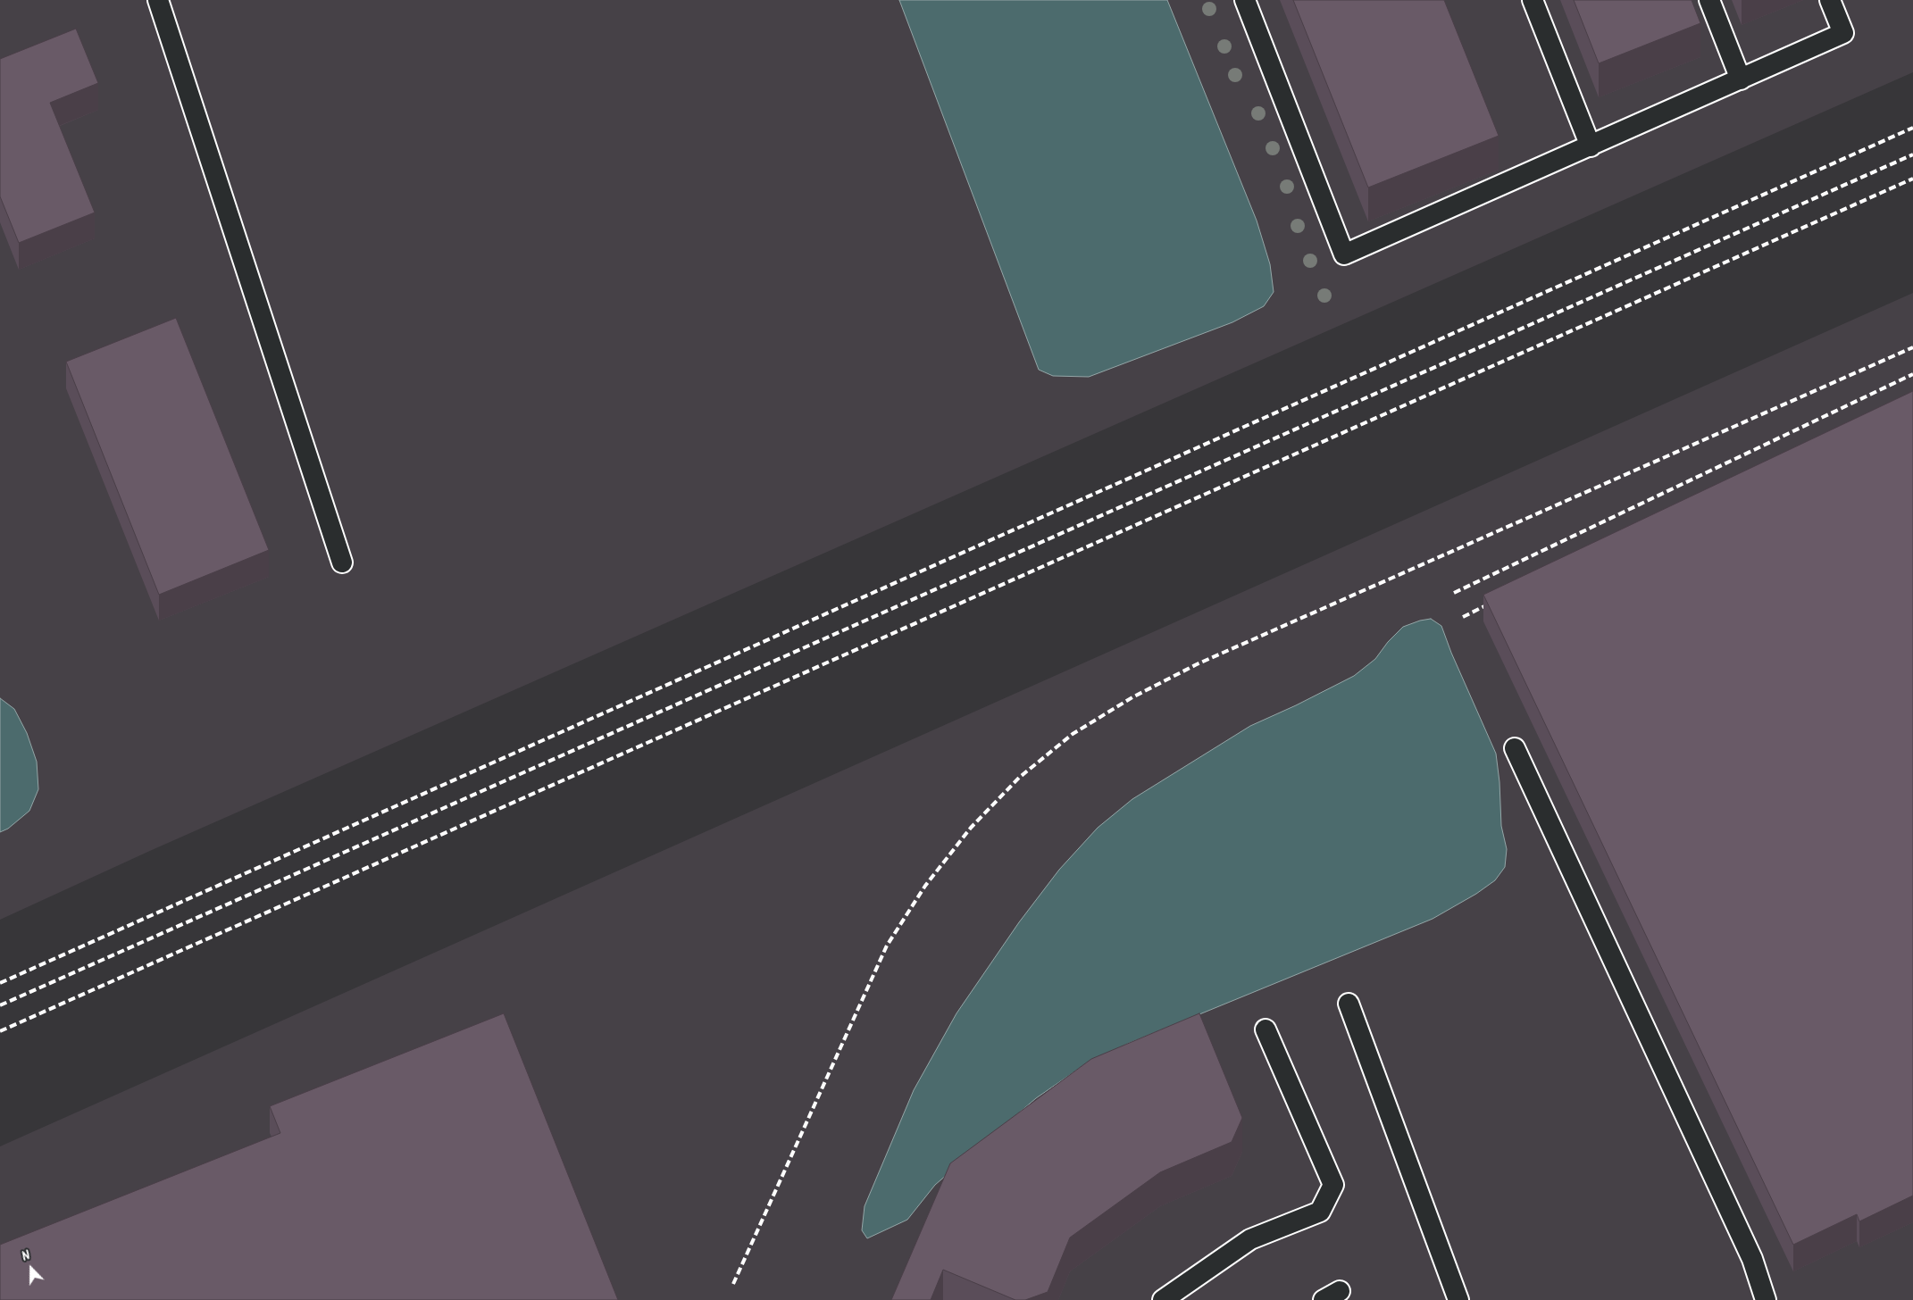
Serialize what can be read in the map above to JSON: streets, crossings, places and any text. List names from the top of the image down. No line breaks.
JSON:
{"north":"top"}
